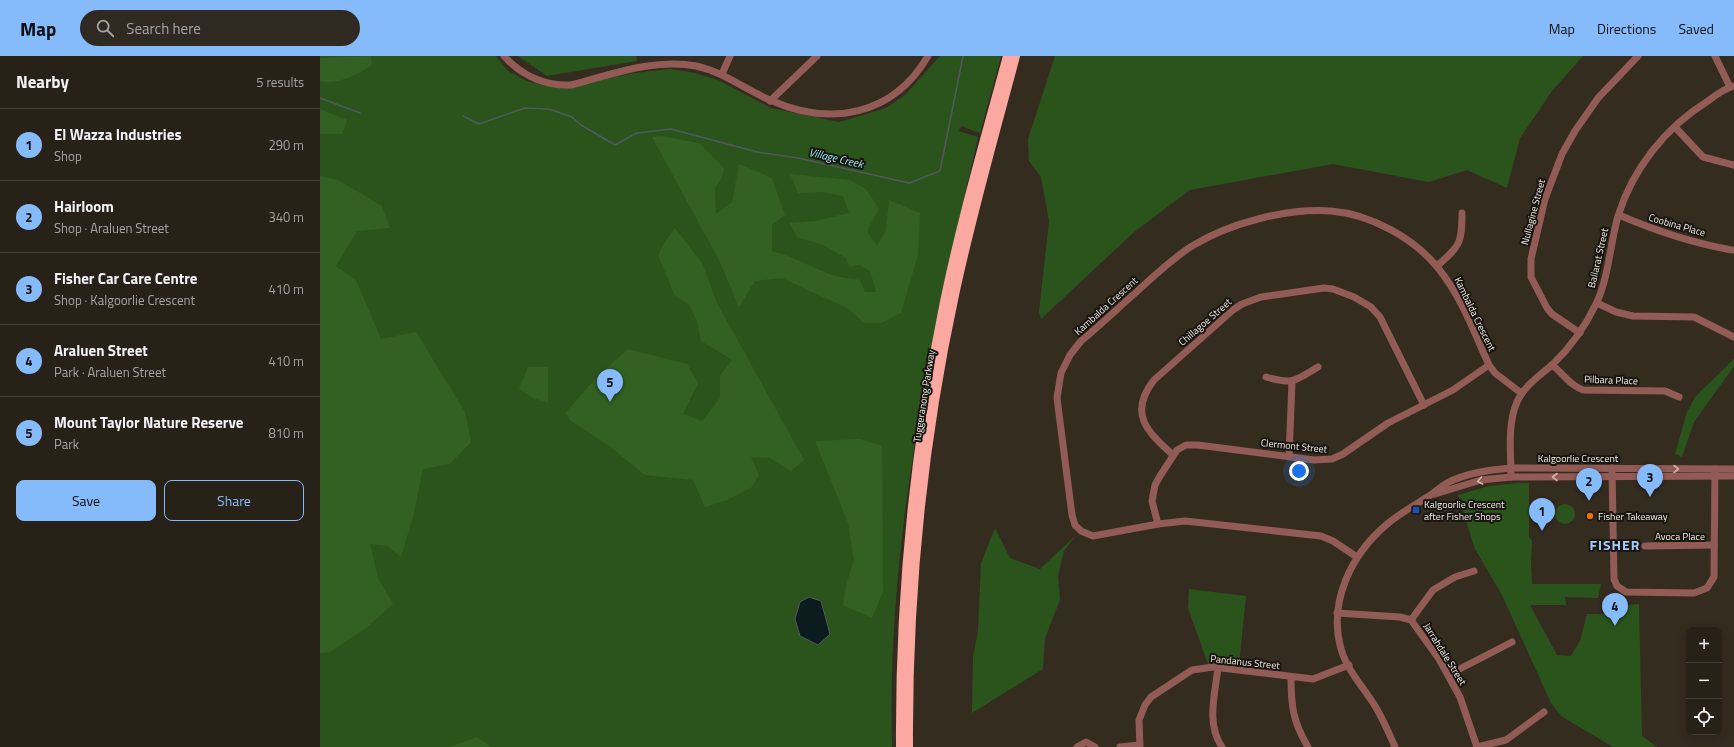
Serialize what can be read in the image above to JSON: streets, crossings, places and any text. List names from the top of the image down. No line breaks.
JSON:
{"streets":{"highway":["Tuggeranong Parkway"],"street":["Nullagine Street","Coobina Place","Ballarat Street","Kambalda Crescent","Chillagoe Street","Pilbara Place","Clermont Street","Kalgoorlie Crescent","Avoca Place","Jarrahdale Street","Pandanus Street"]},"crossings":[["Nullagine Street","Ballarat Street"],["Coobina Place","Ballarat Street"],["Ballarat Street","Kambalda Crescent"],["Ballarat Street","Pilbara Place"],["Ballarat Street","Kalgoorlie Crescent"],["Kambalda Crescent","Clermont Street"],["Kambalda Crescent","Kalgoorlie Crescent"],["Chillagoe Street","Clermont Street"],["Kalgoorlie Crescent","Jarrahdale Street"],["Kalgoorlie Crescent","Pandanus Street"]],"districts":["FISHER"],"water":["Village Creek"],"places":{"transit":["Kalgoorlie Crescent after Fisher Shops"],"other":["Fisher Takeaway"]},"page":{"header":"Map","search":"Search here","nav":["Map","Directions","Saved"],"heading":["Nearby","5 results"],"list":[{"mark":"1","name":"El Wazza Industries","note":"Shop","value":"290 m"},{"mark":"2","name":"Hairloom","note":"Shop · Araluen Street","value":"340 m"},{"mark":"3","name":"Fisher Car Care Centre","note":"Shop · Kalgoorlie Crescent","value":"410 m"},{"mark":"4","name":"Araluen Street","note":"Park · Araluen Street","value":"410 m"},{"mark":"5","name":"Mount Taylor Nature Reserve","note":"Park","value":"810 m"}],"pins":["5","3","2","1","4"],"buttons":["Save","Share"],"map_buttons":["+","−"]}}
